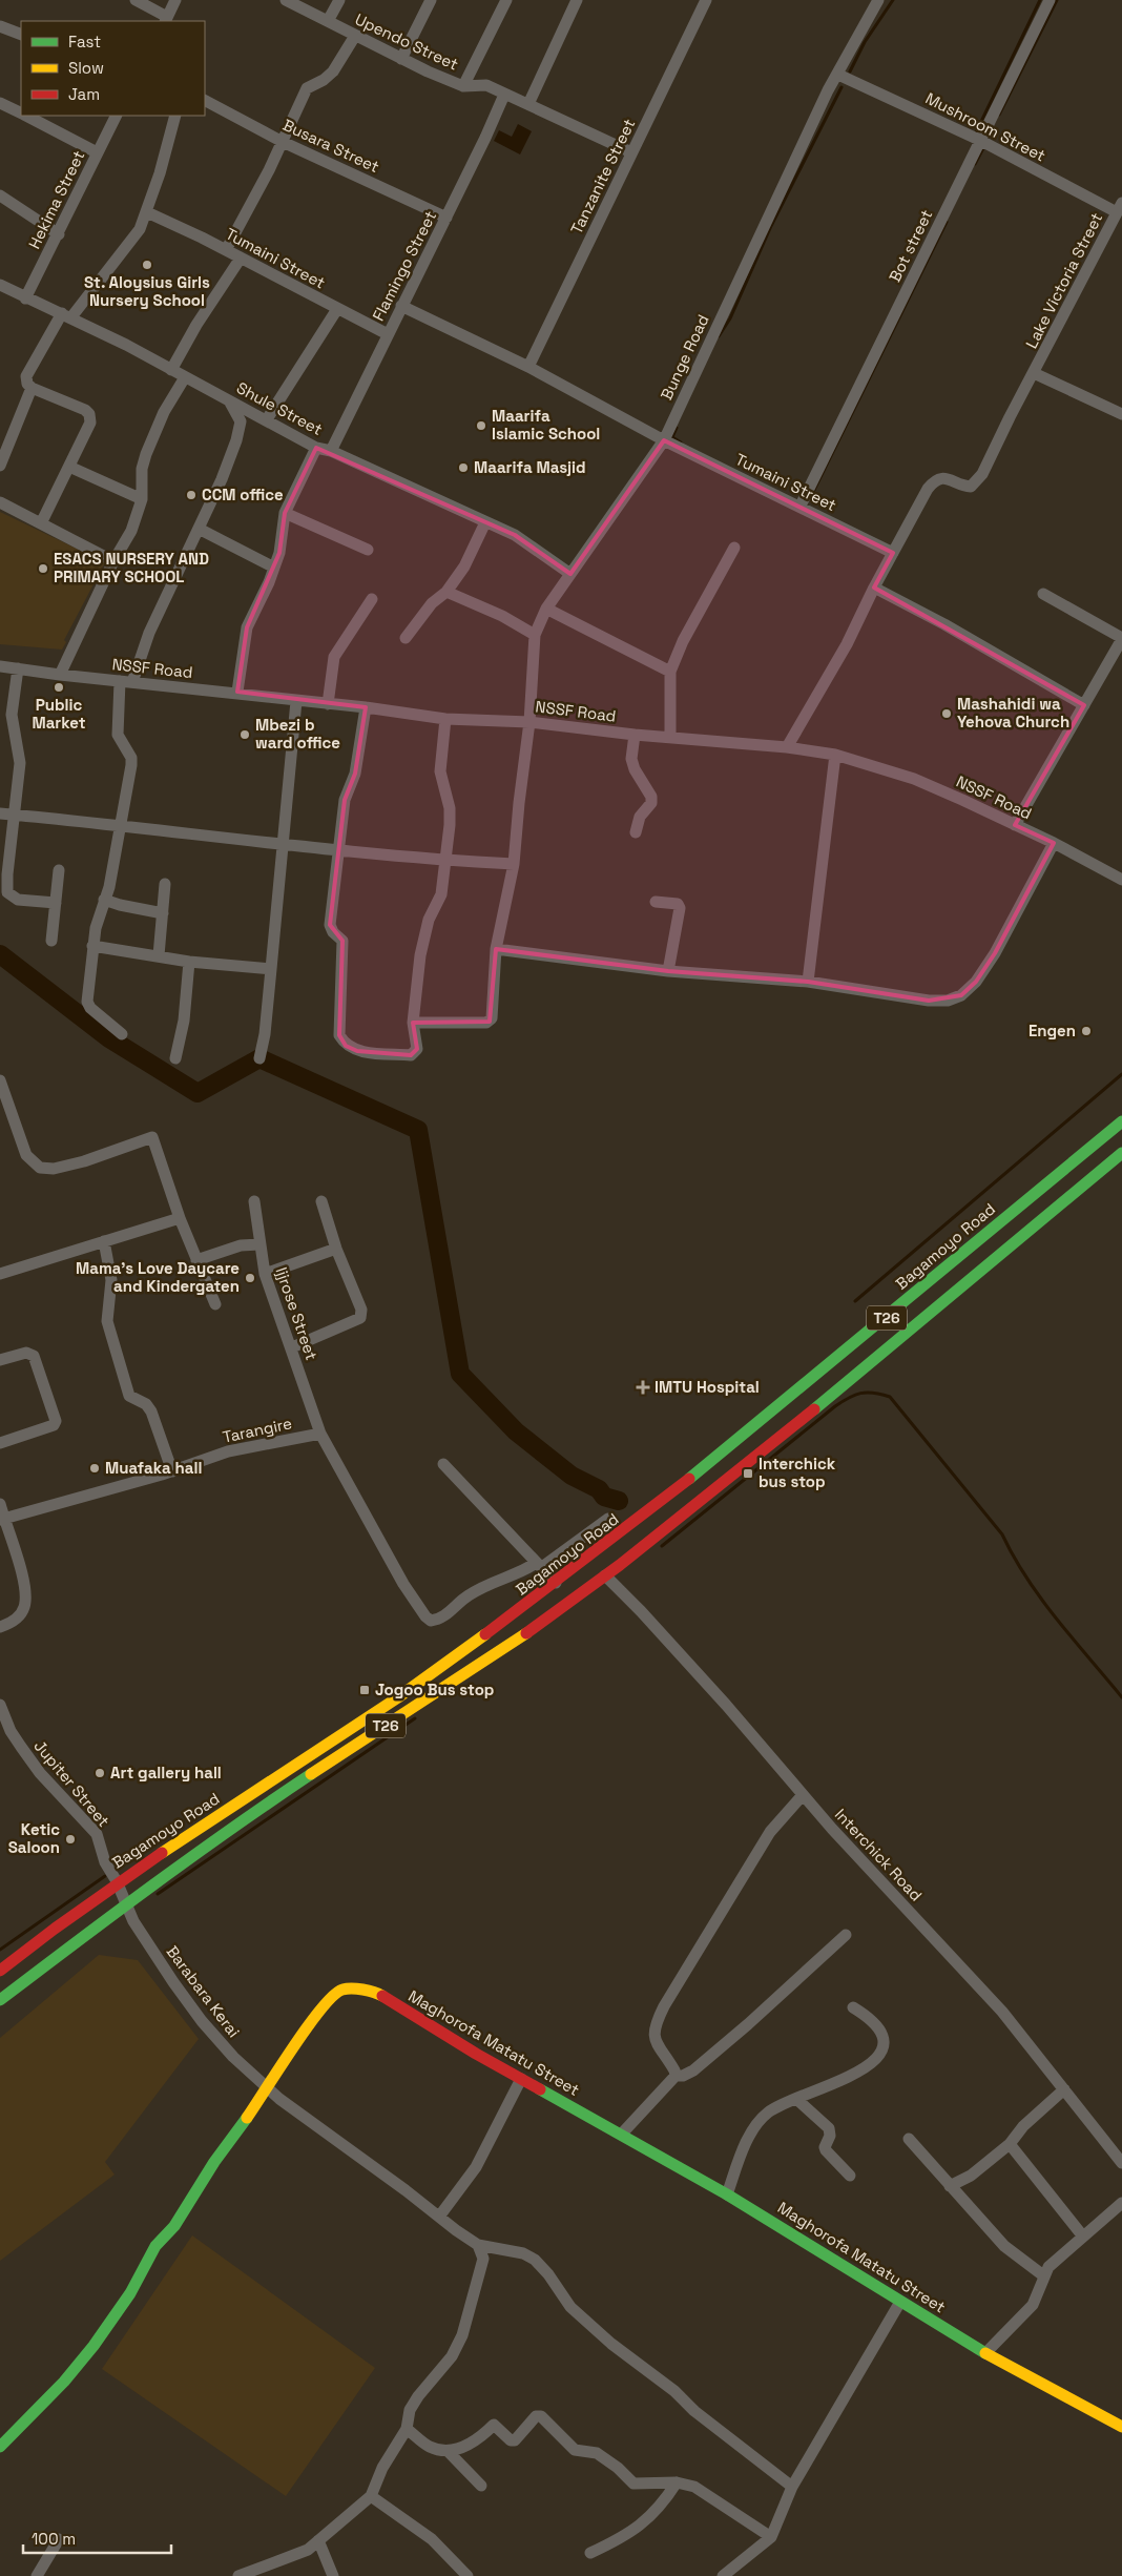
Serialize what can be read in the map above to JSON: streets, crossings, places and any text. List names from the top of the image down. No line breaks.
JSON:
{"streets":{"main road":["Bagamoyo Road","T26","Maghorofa Matatu Street"],"street":["Upendo Street","Mushroom Street","Busara Street","Tanzanite Street","Hekima Street","Bot street","Tumaini Street","Flamingo Street","Lake Victoria Street","Bunge Road","Shule Street","NSSF Road","Ijjrose Street","Tarangire","Jupiter Street","Interchick Road","Barabara Kerai"]},"crossings":[["Upendo Street","Tanzanite Street"],["Upendo Street","Flamingo Street"],["Mushroom Street","Bot street"],["Mushroom Street","Lake Victoria Street"],["Mushroom Street","Bunge Road"],["Busara Street","Flamingo Street"],["Tanzanite Street","Tumaini Street"],["Hekima Street","Shule Street"],["Bot street","Tumaini Street"],["Tumaini Street","Flamingo Street"],["Tumaini Street","Bunge Road"],["Flamingo Street","Shule Street"],["Bunge Road","Shule Street"],["Bunge Road","NSSF Road"],["Bagamoyo Road","Jupiter Street"],["Bagamoyo Road","Interchick Road"],["Bagamoyo Road","Barabara Kerai"],["Ijjrose Street","Tarangire"],["Jupiter Street","Barabara Kerai"],["Barabara Kerai","Maghorofa Matatu Street"]],"places":{"other":["St. Aloysius Girls Nursery School","Maarifa Islamic School","Maarifa Masjid","CCM office","ESACS NURSERY AND PRIMARY SCHOOL","Public Market","Mashahidi wa Yehova Church","Mbezi b ward office","Engen","Mama's Love Daycare and Kindergaten","Muafaka hall","Art gallery hall","Ketic Saloon"],"health":["IMTU Hospital"],"transit":["Interchick bus stop","Jogoo Bus stop"]},"legend":["Fast","Slow","Jam"],"scale_bar":"100 m"}
